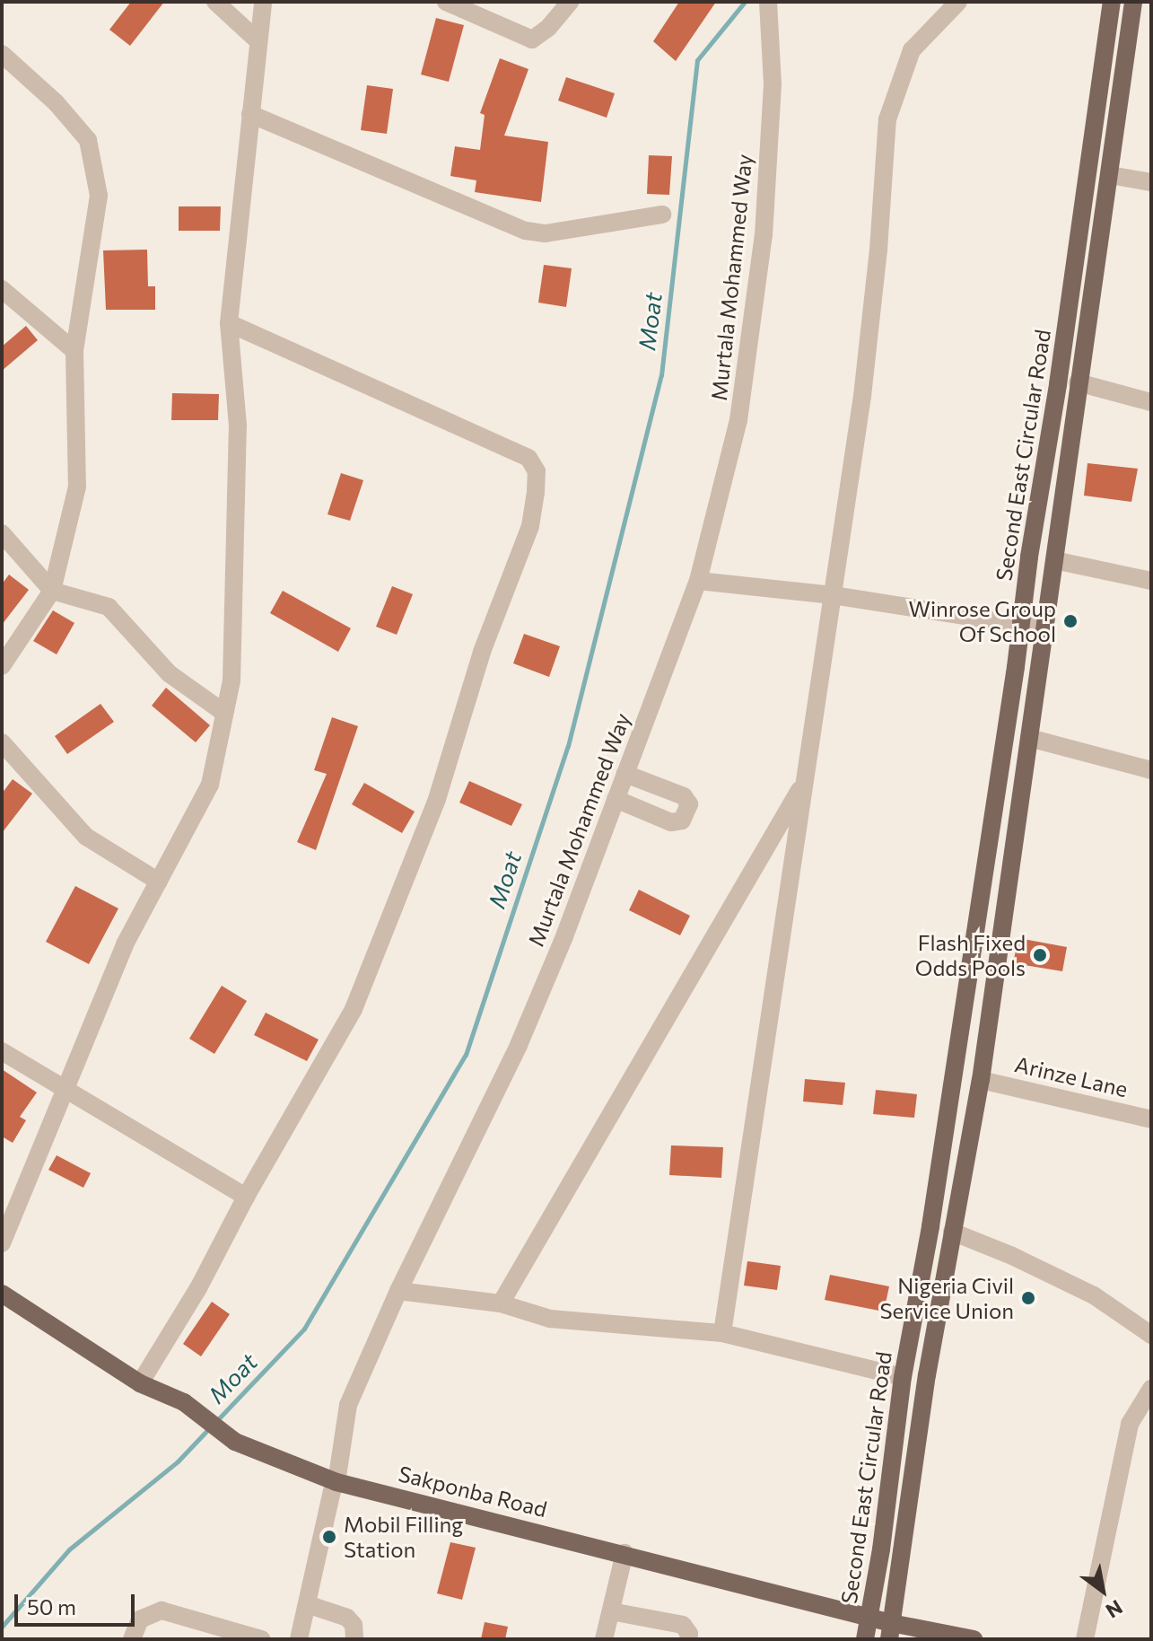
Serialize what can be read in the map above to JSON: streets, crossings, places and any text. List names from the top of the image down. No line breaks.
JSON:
{"streets":{"main road":["Second East Circular Road","Sakponba Road"],"street":["Murtala Mohammed Way","Arinze Lane"]},"crossings":[["Murtala Mohammed Way","Sakponba Road"],["Second East Circular Road","Arinze Lane"],["Second East Circular Road","Sakponba Road"]],"water":["Moat"],"places":["Winrose Group Of School","Flash Fixed Odds Pools","Nigeria Civil Service Union","Mobil Filling Station"],"scale_bar":"50 m","north":"bottom right"}
